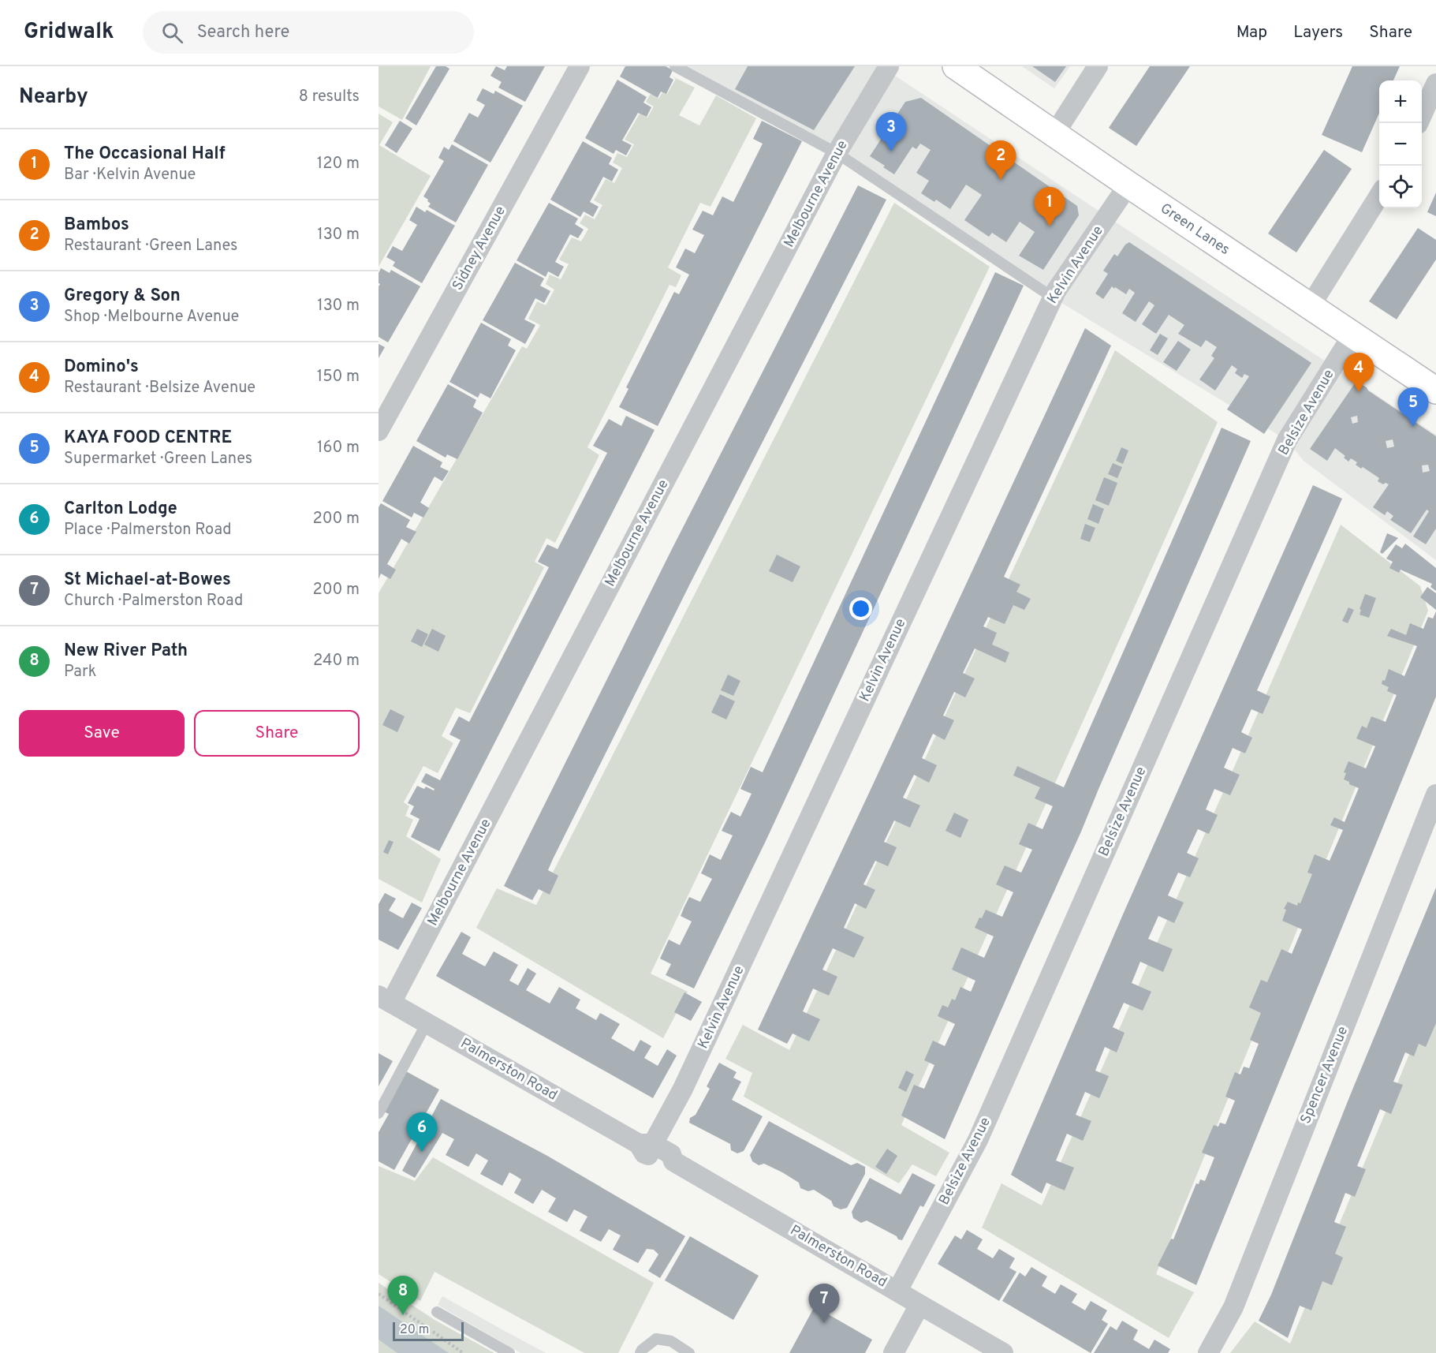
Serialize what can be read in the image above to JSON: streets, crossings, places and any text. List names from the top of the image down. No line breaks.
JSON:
{"streets":{"main road":["Green Lanes"],"street":["Melbourne Avenue","Sidney Avenue","Kelvin Avenue","Belsize Avenue","Palmerston Road","Spencer Avenue"]},"crossings":[["Melbourne Avenue","Palmerston Road"],["Green Lanes","Kelvin Avenue"],["Green Lanes","Belsize Avenue"],["Kelvin Avenue","Palmerston Road"],["Belsize Avenue","Palmerston Road"]],"scale_bar":"20 m","page":{"header":"Gridwalk","search":"Search here","nav":["Map","Layers","Share"],"heading":["Nearby","8 results"],"map_buttons":["+","−"],"pins":["3","2","1","4","5","6","8","7"],"list":[{"mark":"1","name":"The Occasional Half","note":"Bar · Kelvin Avenue","value":"120 m"},{"mark":"2","name":"Bambos","note":"Restaurant · Green Lanes","value":"130 m"},{"mark":"3","name":"Gregory & Son","note":"Shop · Melbourne Avenue","value":"130 m"},{"mark":"4","name":"Domino's","note":"Restaurant · Belsize Avenue","value":"150 m"},{"mark":"5","name":"KAYA FOOD CENTRE","note":"Supermarket · Green Lanes","value":"160 m"},{"mark":"6","name":"Carlton Lodge","note":"Place · Palmerston Road","value":"200 m"},{"mark":"7","name":"St Michael-at-Bowes","note":"Church · Palmerston Road","value":"200 m"},{"mark":"8","name":"New River Path","note":"Park","value":"240 m"}],"buttons":["Save","Share"],"scale":"20 m"}}
